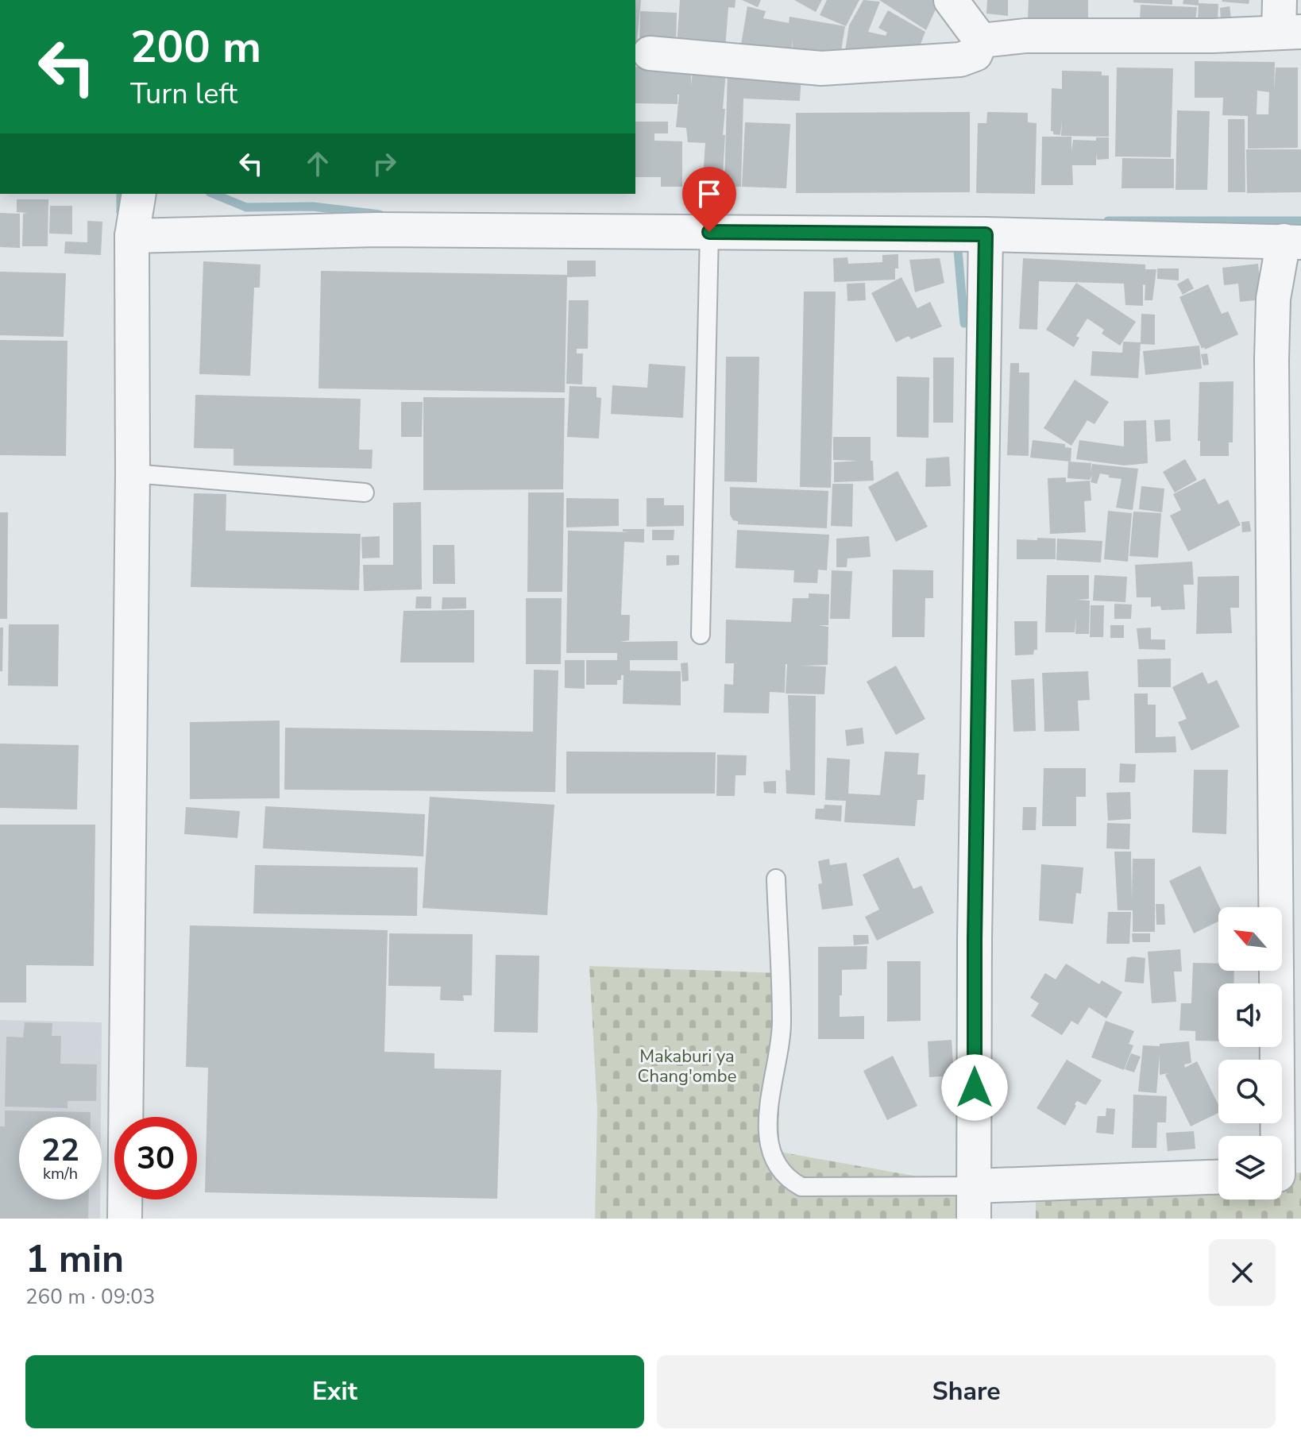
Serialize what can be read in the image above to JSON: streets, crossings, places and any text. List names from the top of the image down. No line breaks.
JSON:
{"parks":["Makaburi ya Chang'ombe"],"north":"top left","page":{"turn":["200 m","Turn left"],"speed":"22 km/h","limit":"30","heading":["1 min","260 m · 09:03"],"buttons":["Exit","Share"]}}
